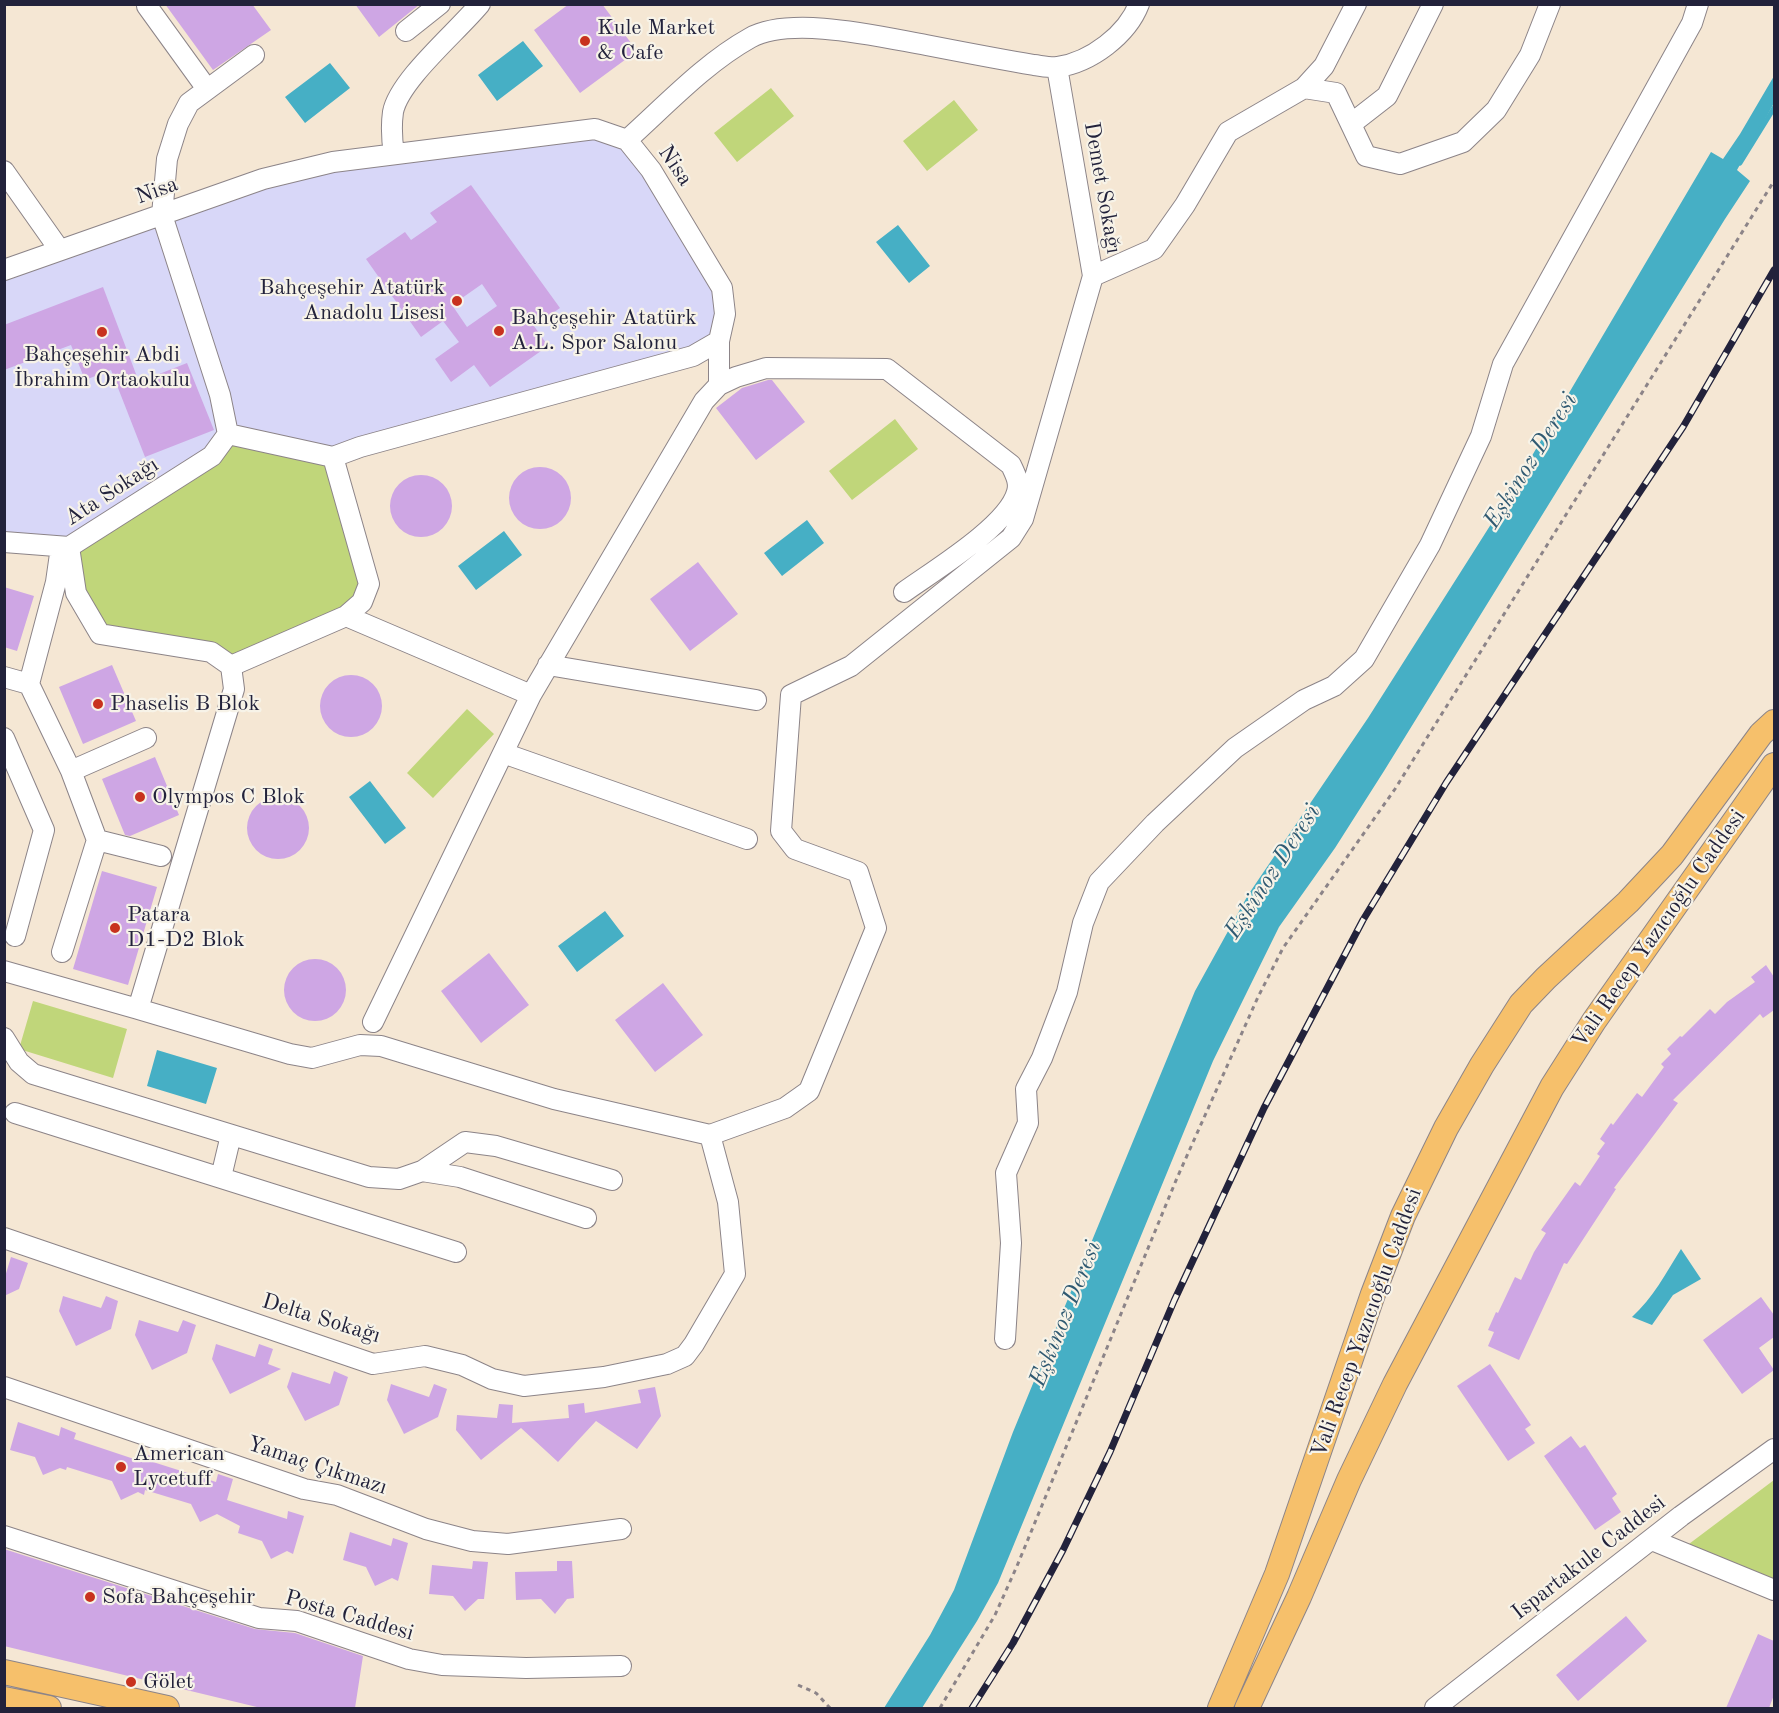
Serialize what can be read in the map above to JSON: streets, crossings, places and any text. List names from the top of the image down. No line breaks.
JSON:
{"streets":{"main road":["Vali Recep Yazıcıoğlu Caddesi"],"street":["Nisa","Demet Sokağı","Ata Sokağı","Delta Sokağı","Yamaç Çıkmazı","Ispartakule Caddesi","Posta Caddesi"]},"water":["Eşkinoz Deresi"],"places":["Kule Market & Cafe","Bahçeşehir Atatürk Anadolu Lisesi","Bahçeşehir Atatürk A.L. Spor Salonu","Bahçeşehir Abdi İbrahim Ortaokulu","Phaselis B Blok","Olympos C Blok","Patara D1-D2 Blok","American Lycetuff","Sofa Bahçeşehir","Gölet"]}
